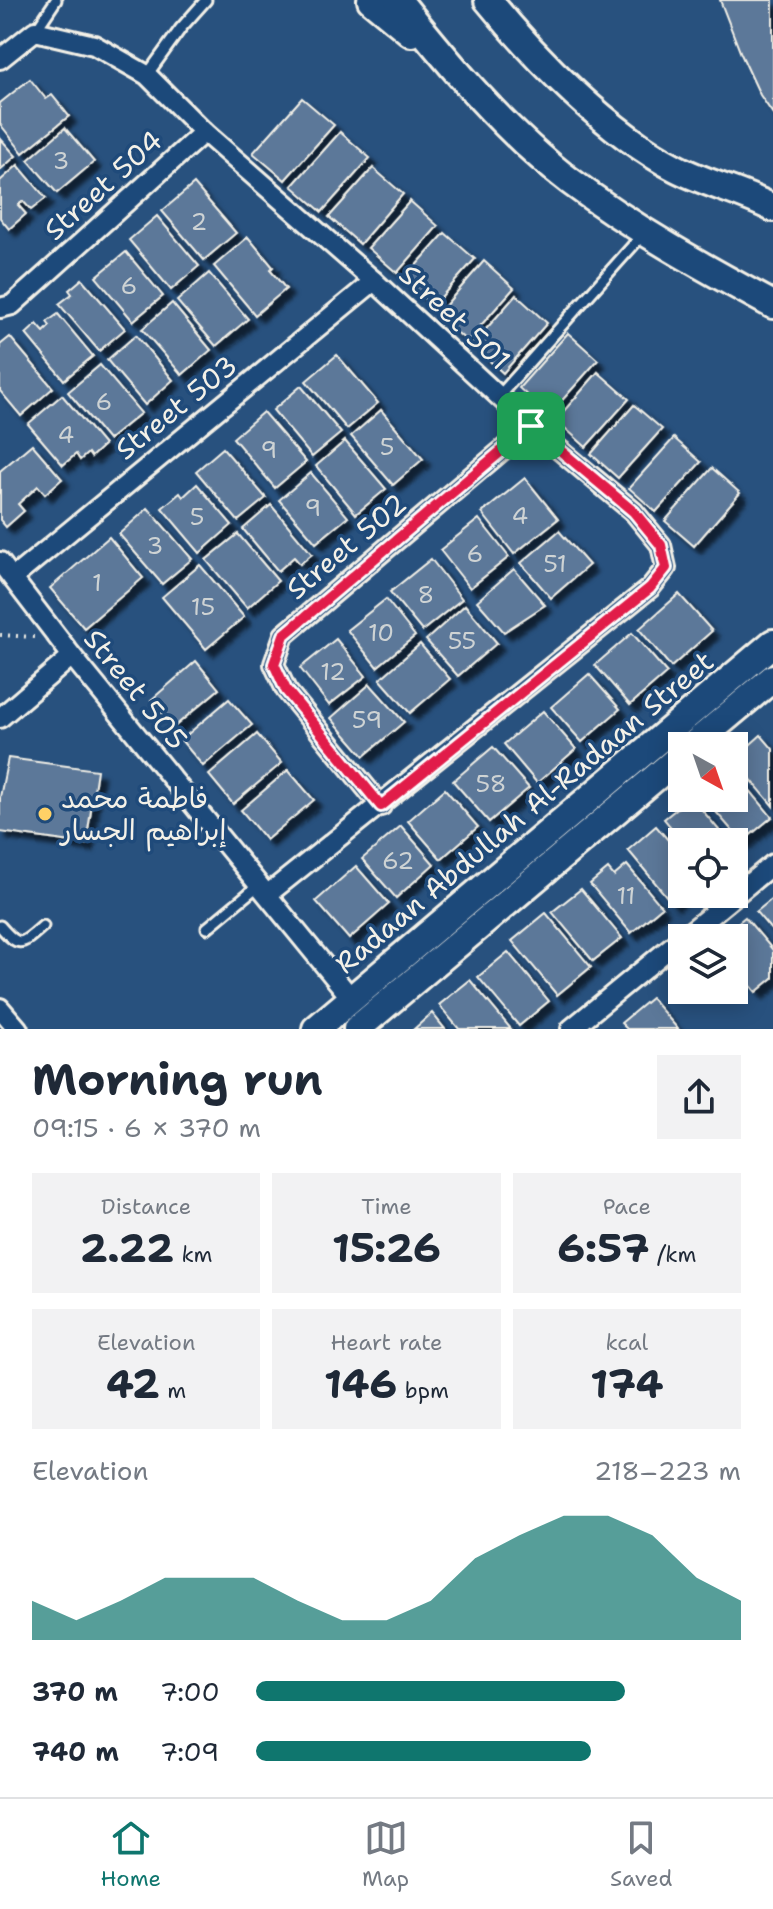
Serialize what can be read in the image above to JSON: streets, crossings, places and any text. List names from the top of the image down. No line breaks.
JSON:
{"streets":{"street":["Street 504","Street 501","Street 503","Street 502","Street 505","Radaan Abdullah Al-Radaan Street"]},"crossings":[["Street 504","Street 501"],["Street 501","Street 503"],["Street 501","Street 502"],["Street 501","Street 505"],["Street 503","Street 505"],["Street 505","Radaan Abdullah Al-Radaan Street"]],"places":["فاطمة محمد إبراهيم الجسار"],"house_numbers":["3","2","6","6","4","5","9","9","4","5","3","6","51","1","8","15","10","55","12","59","58","62","11"],"north":"bottom right","page":{"heading":["Morning run","09:15 · 6 × 370 m"],"stats":[["Distance","2.22 km"],["Time","15:26"],["Pace","6:57 /km"],["Elevation","42 m"],["Heart rate","146 bpm"],["kcal","174"]],"chart":["Elevation","218–223 m"],"list":[{"name":"370 m","note":"7:00"},{"name":"740 m","note":"7:09"}],"tabs":["Home","Map","Saved"]}}
